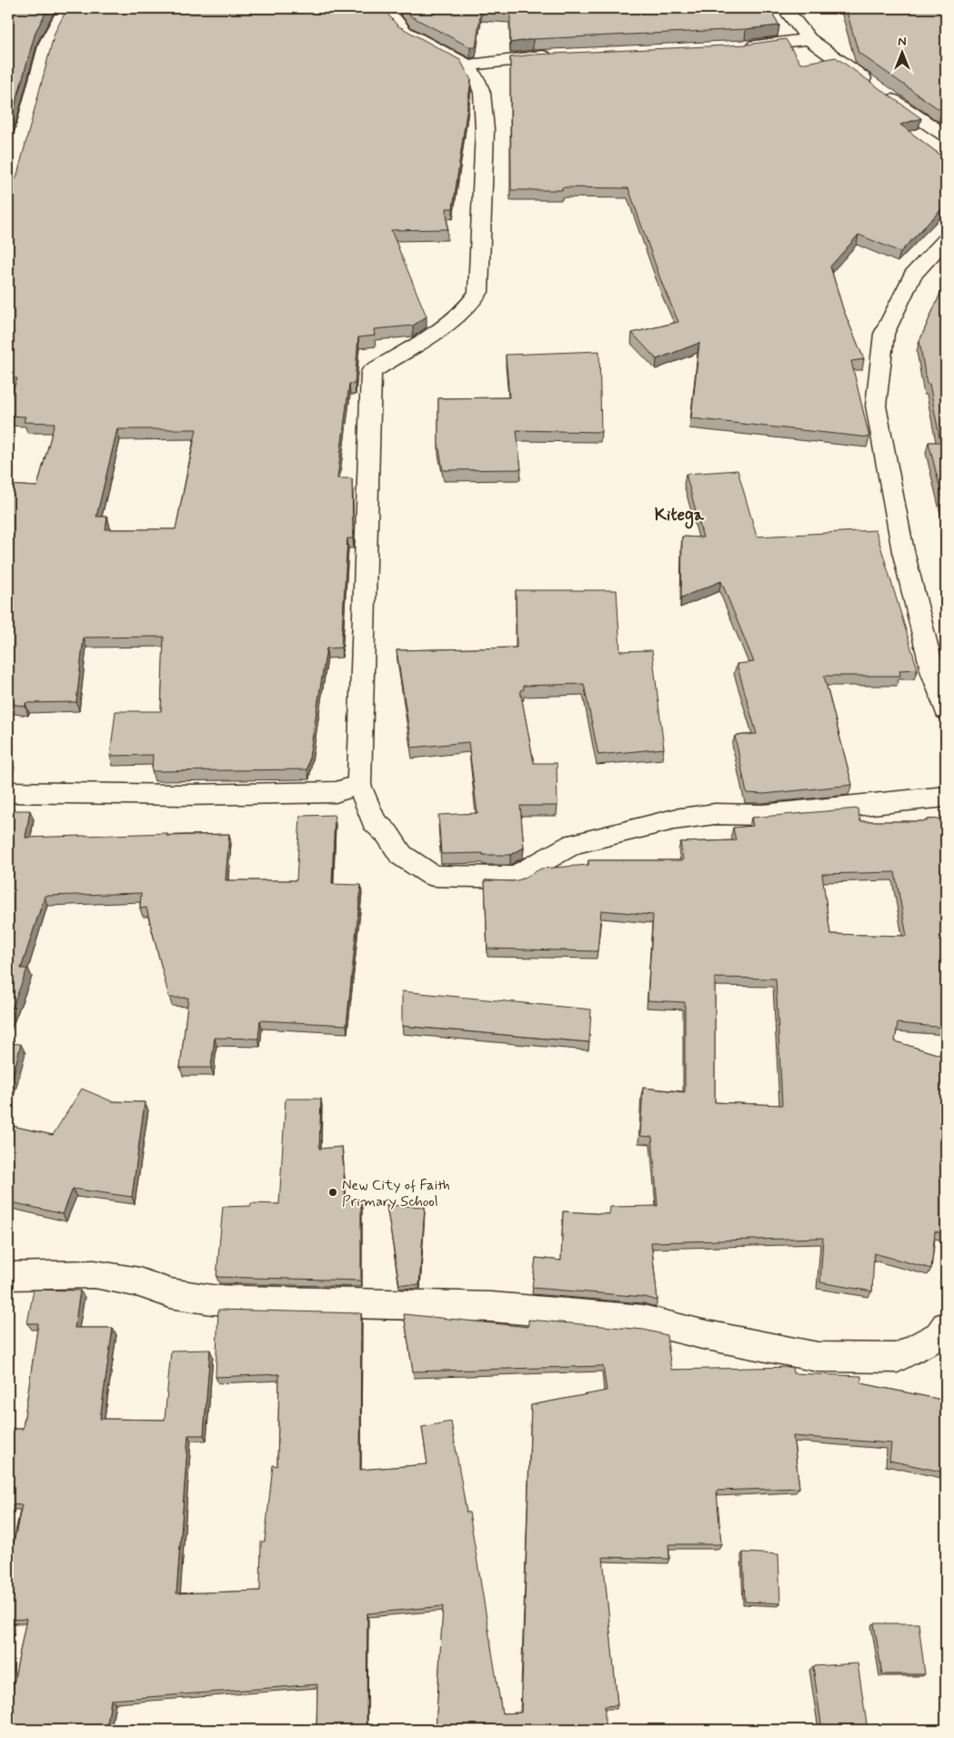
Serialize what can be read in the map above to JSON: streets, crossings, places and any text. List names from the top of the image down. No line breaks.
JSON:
{"districts":["Kitega"],"places":["New City of Faith Primary School"],"north":"top"}
